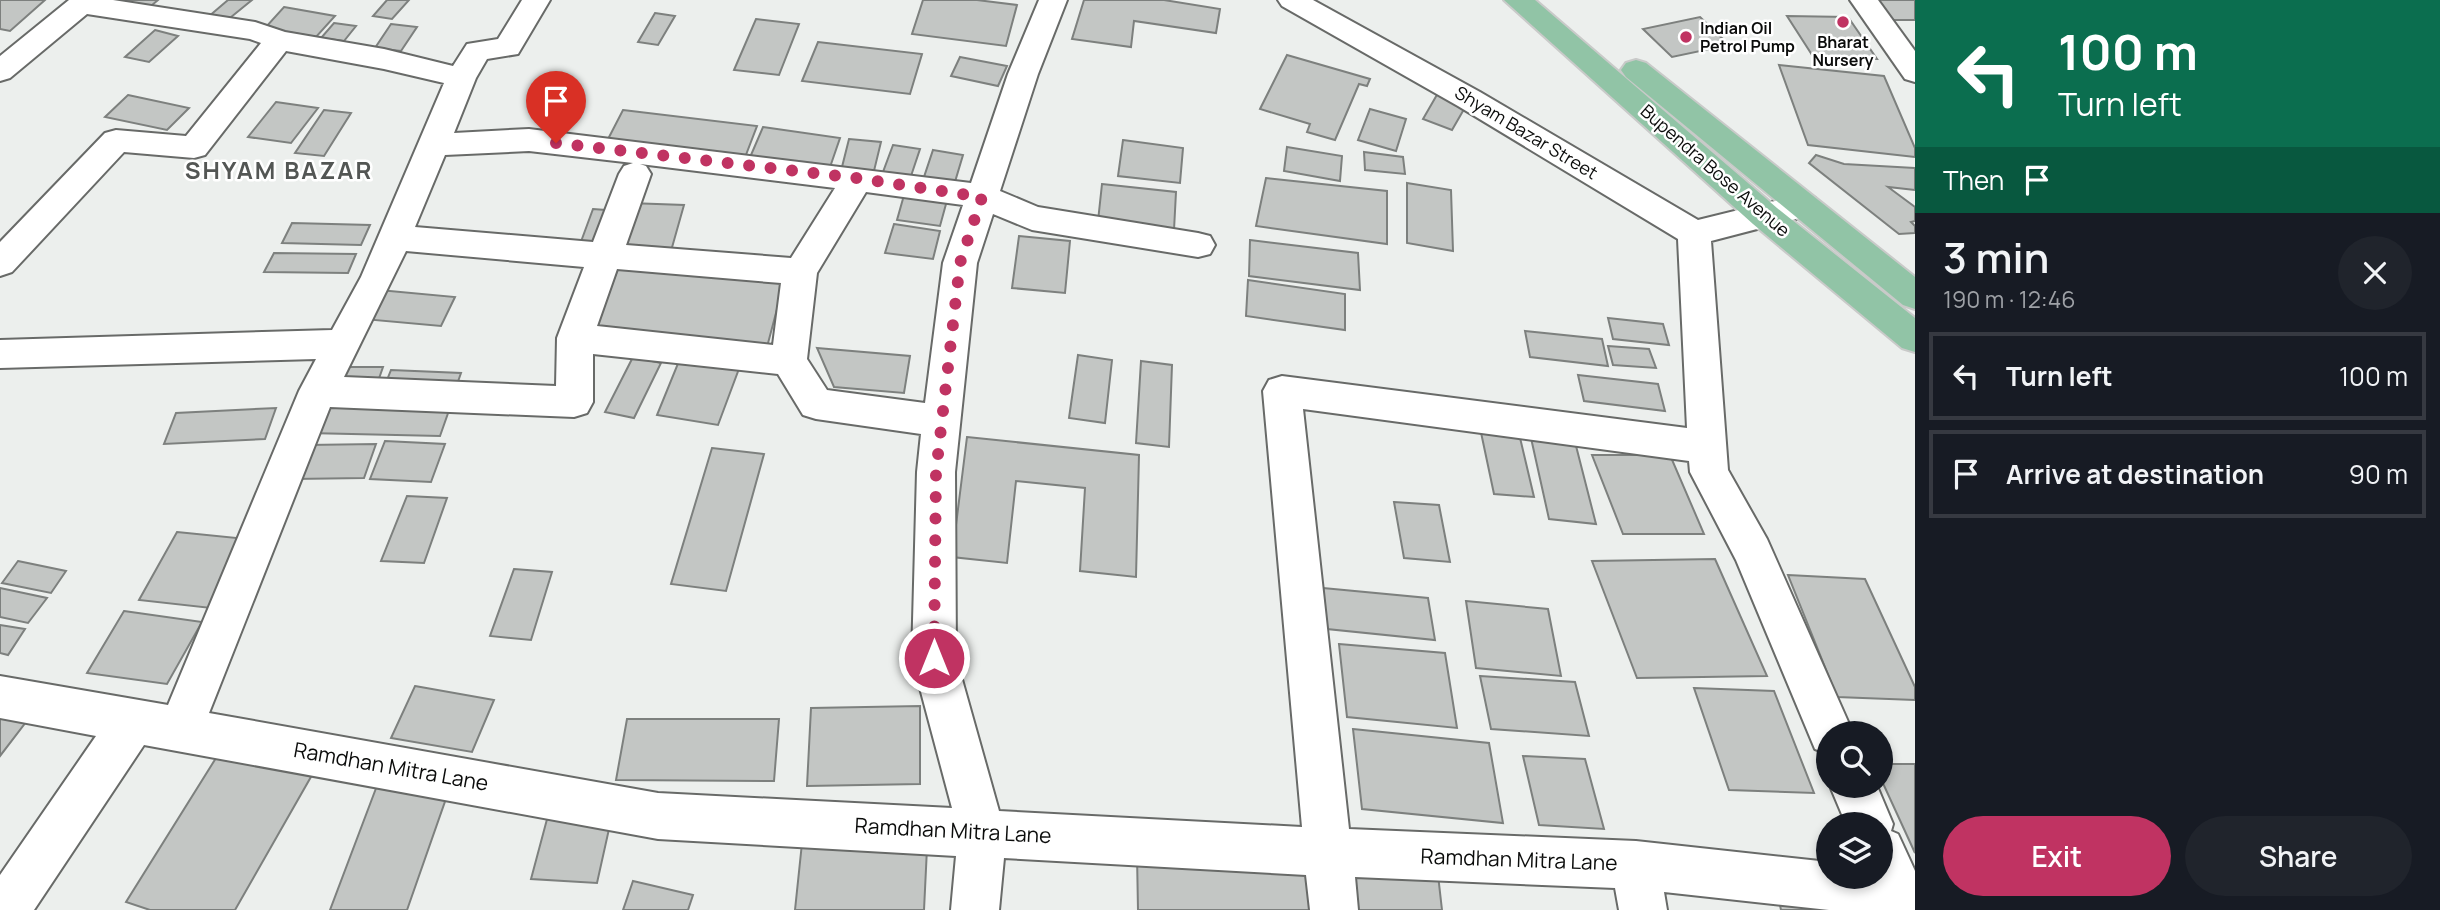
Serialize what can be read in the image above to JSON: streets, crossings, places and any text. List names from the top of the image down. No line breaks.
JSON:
{"streets":{"main road":["Bupendra Bose Avenue"],"street":["Shyam Bazar Street","Ramdhan Mitra Lane"]},"districts":["SHYAM BAZAR"],"places":["Bharat Nursery","Indian Oil Petrol Pump"],"page":{"turn":["100 m","Turn left"],"then":"Then","heading":["3 min","190 m · 12:46"],"list":[{"name":"Turn left","value":"100 m"},{"name":"Arrive at destination","value":"90 m"}],"buttons":["Exit","Share"]}}
